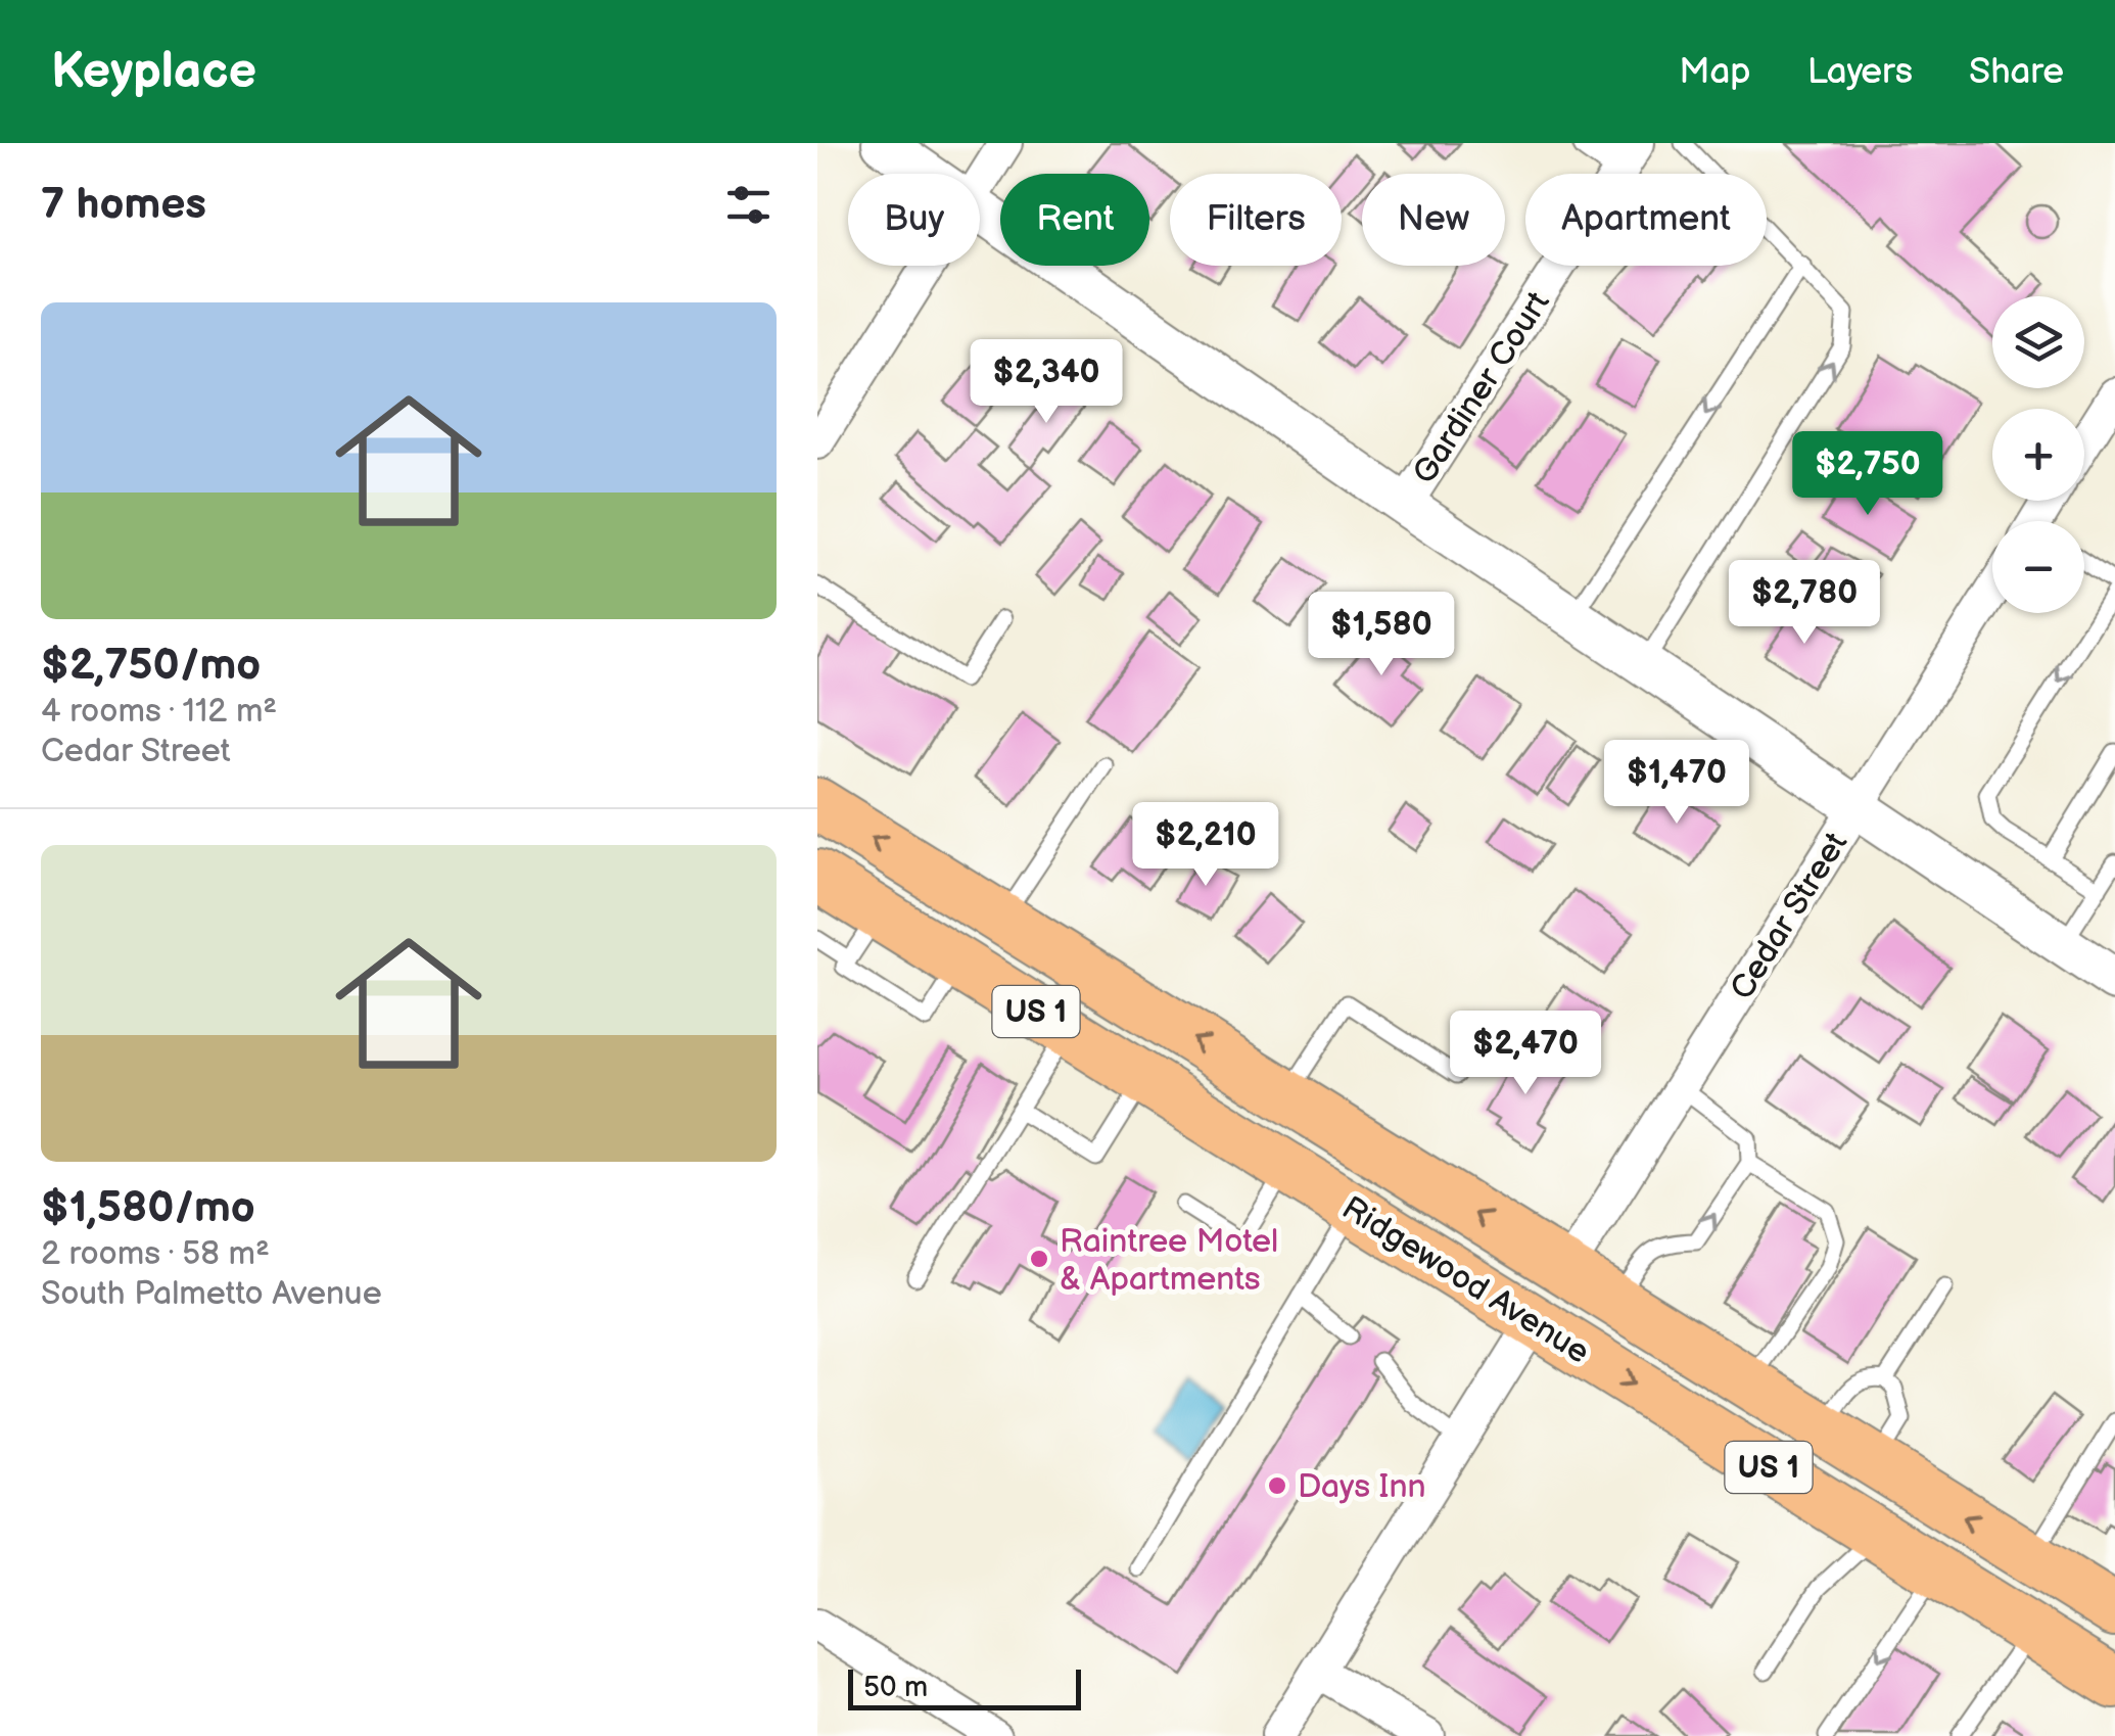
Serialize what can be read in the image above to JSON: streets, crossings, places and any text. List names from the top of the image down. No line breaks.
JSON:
{"streets":{"main road":["US 1","Ridgewood Avenue"],"street":["Gardiner Court","Cedar Street"]},"crossings":[["Cedar Street","Ridgewood Avenue"]],"places":["Raintree Motel & Apartments","Days Inn"],"scale_bar":"50 m","page":{"header":"Keyplace","nav":["Map","Layers","Share"],"heading":"7 homes","chip":["Buy","Rent","Filters","New","Apartment"],"list":[{"name":"$2,750/mo","note":"4 rooms · 112 m² · Cedar Street"},{"name":"$1,580/mo","note":"2 rooms · 58 m² · South Palmetto Avenue"}],"map_buttons":["+","−"],"price":["$2,340","$2,750","$2,780","$1,580","$1,470","$2,210","$2,470"],"scale":"50 m"}}
